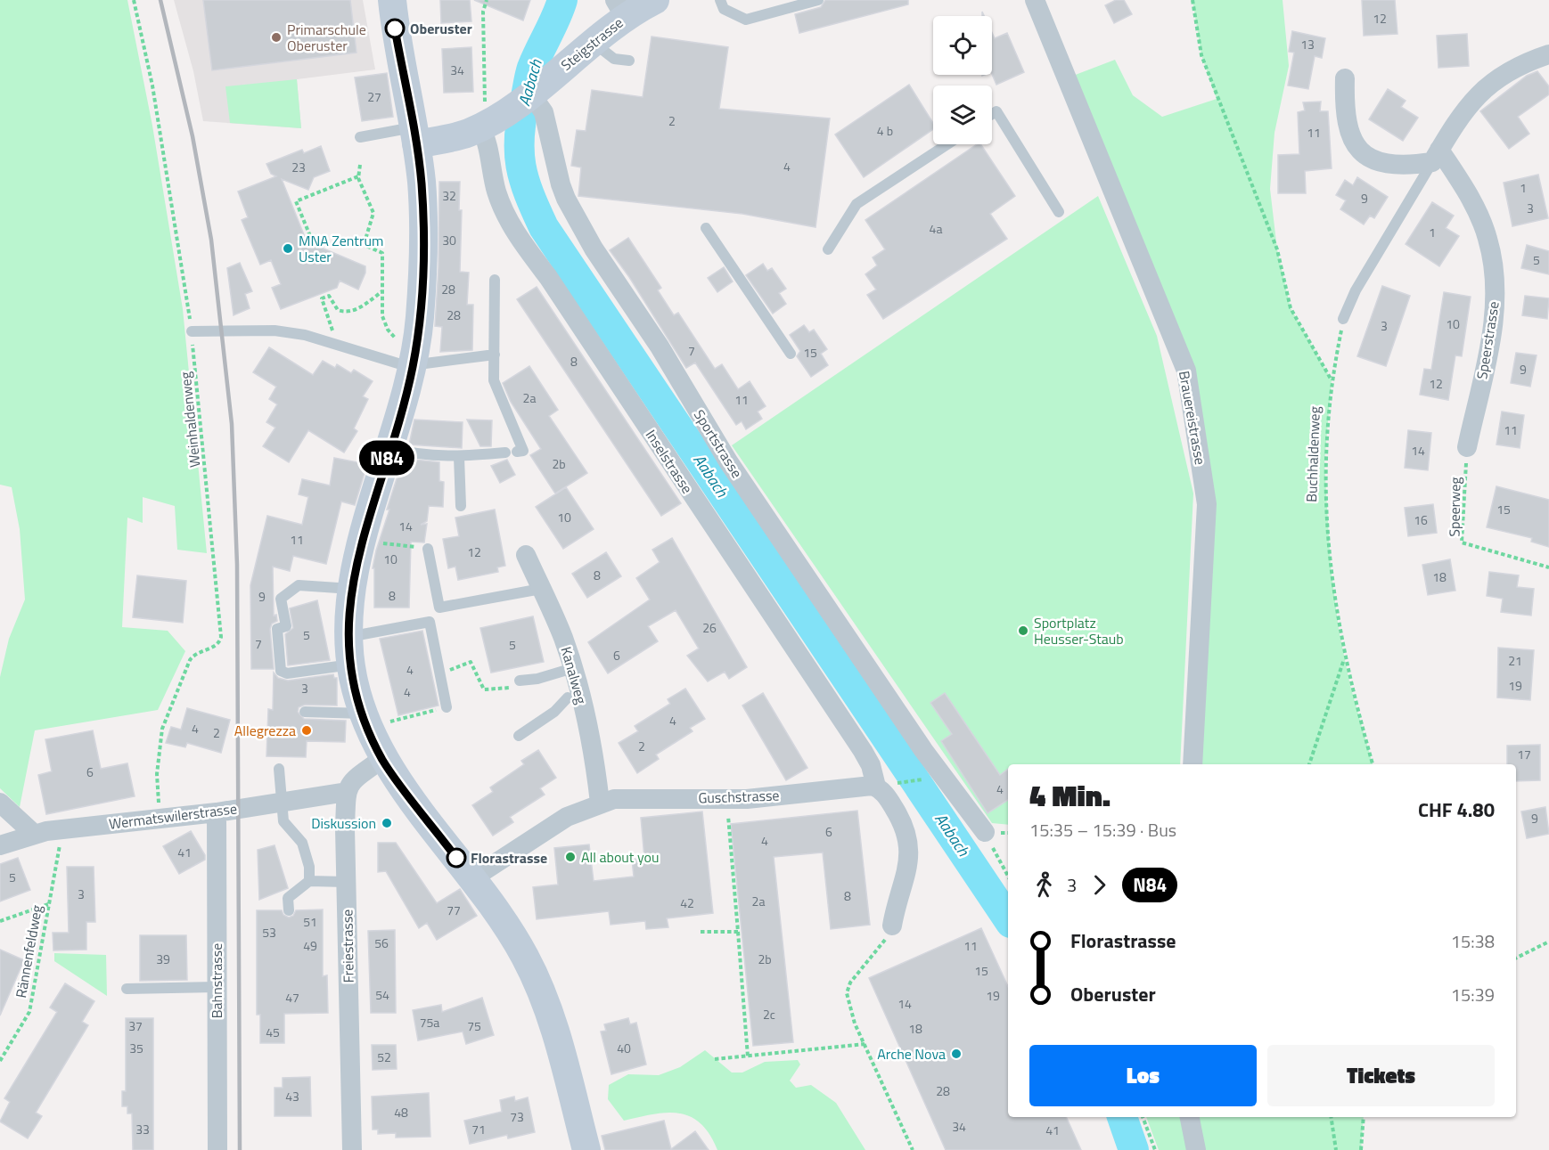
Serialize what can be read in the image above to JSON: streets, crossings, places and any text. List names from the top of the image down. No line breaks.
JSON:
{"streets":{"main road":["Steigstrasse"],"street":["Speerstrasse","Brauereistrasse","Sportstrasse","Inselstrasse","Kanalweg","Guschstrasse","Wermatswilerstrasse","Freiestrasse","Bahnstrasse"],"path":["Weinhaldenweg","Buchhaldenweg","Speerweg","Rännenfeldweg"]},"crossings":[["Steigstrasse","Sportstrasse"],["Steigstrasse","Inselstrasse"],["Speerstrasse","Speerweg"],["Weinhaldenweg","Wermatswilerstrasse"],["Sportstrasse","Inselstrasse"],["Inselstrasse","Guschstrasse"],["Kanalweg","Guschstrasse"],["Wermatswilerstrasse","Freiestrasse"],["Wermatswilerstrasse","Bahnstrasse"]],"water":["Aabach"],"places":["Oberuster","Primarschule Oberuster","MNA Zentrum Uster","Sportplatz Heusser-Staub","Allegrezza","Diskussion","All about you","Florastrasse","Arche Nova"],"lines":["bus line N84"],"house_numbers":["12","13","34","27","2","4 b","11","4","23","1","32","9","3","4a","1","30","5","28","28","10","3","7","15","8","9","12","2a","11","11","14","2b","15","10","16","14","11","12","10","8","18","8","9","26","5","7","5","6","21","4","19","3","4","4","4","2","2","17","6","4","9","6","4","41","5","3","8","2a","42","77","51","53","56","49","11","39","2b","15","54","19","47","14","2c","75a","37","75","18","45","35","40","52","28","43","48","73","34","33","71","41"],"page":{"on_map":"N84","heading":["4 Min.","15:35 – 15:39 · Bus","CHF 4.80"],"legs":["3","N84"],"list":[{"name":"Florastrasse","value":"15:38"},{"name":"Oberuster","value":"15:39"}],"buttons":["Los","Tickets"]}}
